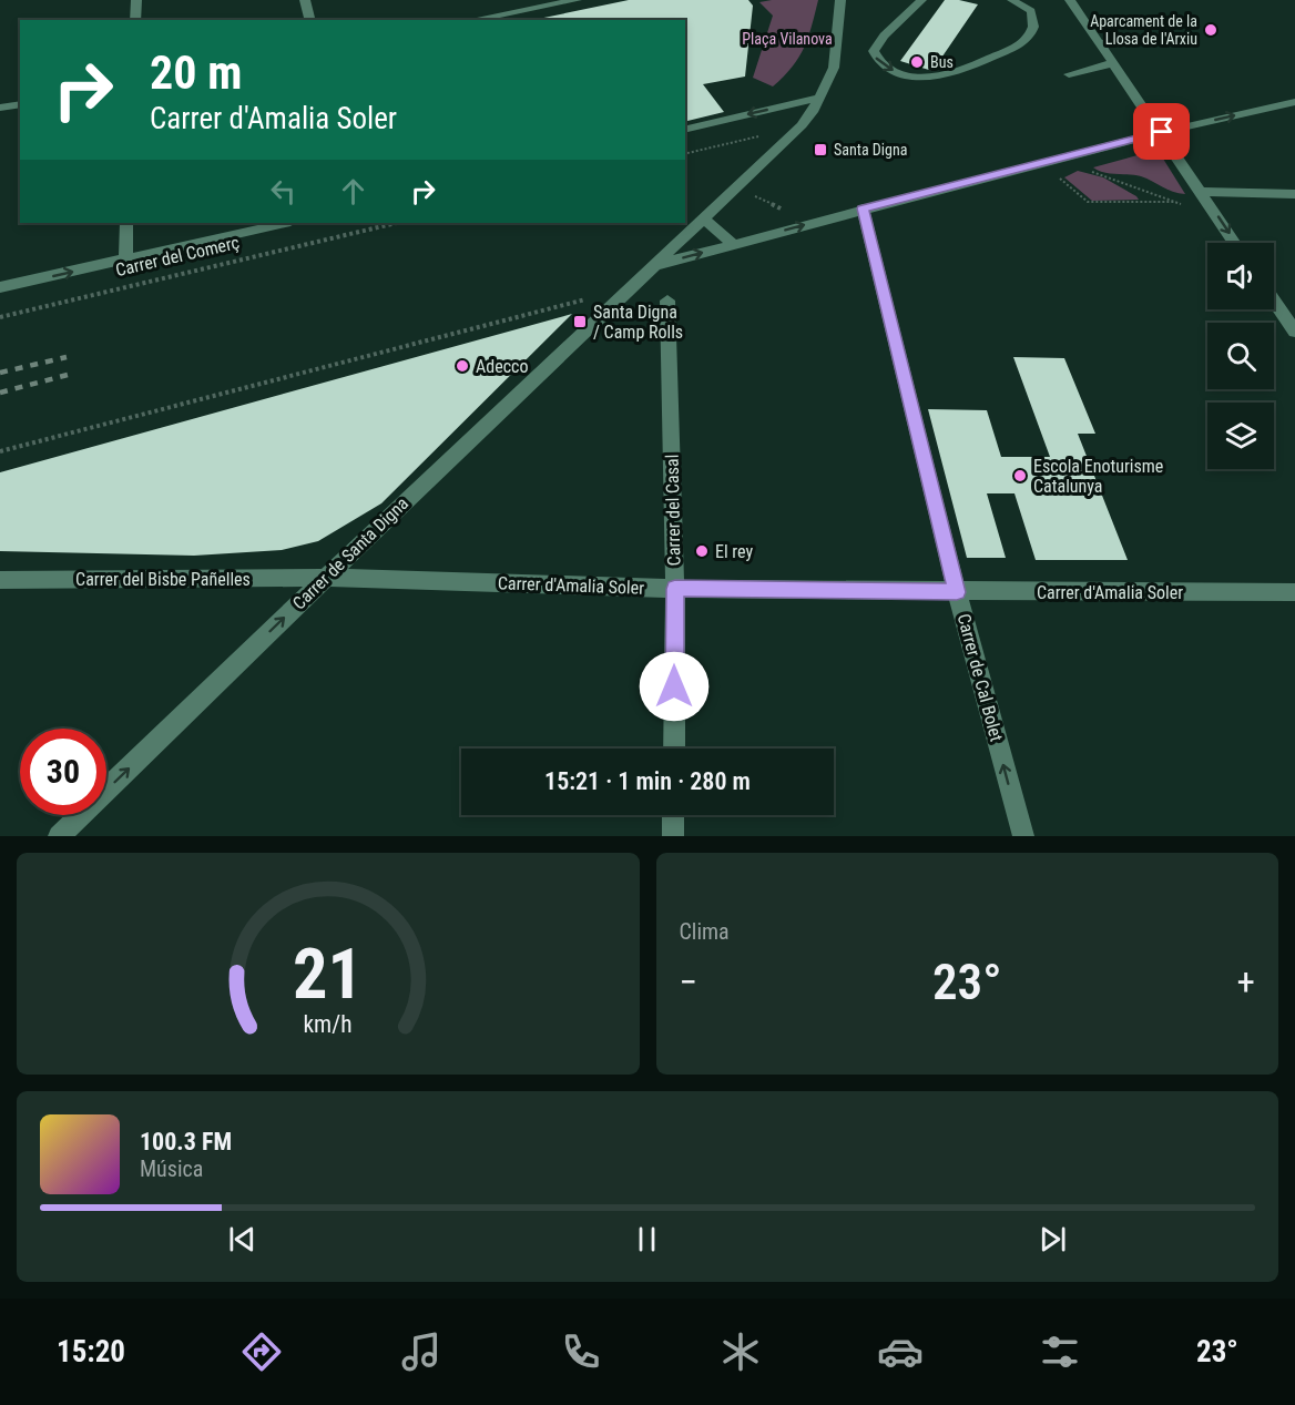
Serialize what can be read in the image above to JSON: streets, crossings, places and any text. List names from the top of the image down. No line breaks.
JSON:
{"streets":{"street":["Carrer del Comerç","Carrer del Casal","Carrer de Santa Digna","Carrer del Bisbe Pañelles","Carrer d'Amalia Soler","Carrer de Cal Bolet"]},"crossings":[["Carrer del Casal","Carrer d'Amalia Soler"],["Carrer de Santa Digna","Carrer del Bisbe Pañelles"],["Carrer de Santa Digna","Carrer d'Amalia Soler"],["Carrer del Bisbe Pañelles","Carrer d'Amalia Soler"],["Carrer d'Amalia Soler","Carrer de Cal Bolet"]],"one_way":["Carrer de Cal Bolet"],"parks":["Plaça Vilanova"],"places":{"other":["Aparcament de la Llosa de l'Arxiu","Bus","Adecco","Escola Enoturisme Catalunya","El rey"],"transit":["Santa Digna","Santa Digna / Camp Rolls"]},"page":{"turn":["20 m","Carrer d'Amalia Soler"],"limit":"30","trip":"15:21 · 1 min · 280 m","tile":"Clima","heat":["−","23°","+"],"song":["100.3 FM","Música"],"tabs":["15:20","23°"],"gauge":["21","km/h"]}}
